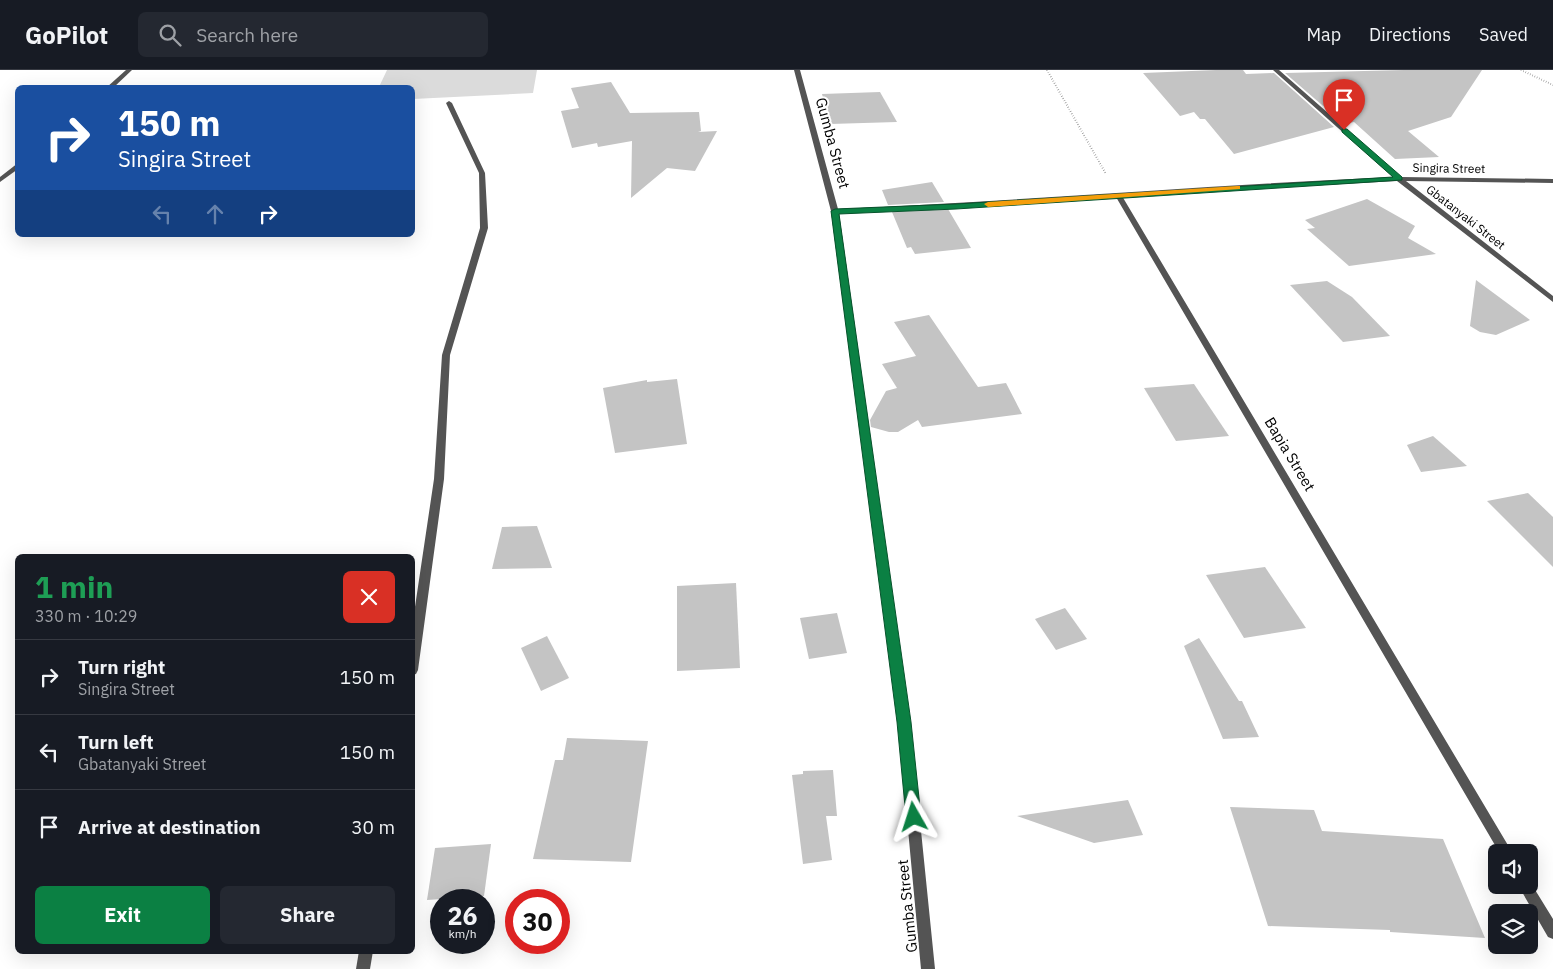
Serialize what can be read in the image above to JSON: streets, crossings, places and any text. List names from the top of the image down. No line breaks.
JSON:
{"streets":{"street":["Gumba Street","Singira Street","Gbatanyaki Street","Bapia Street"]},"crossings":[["Gumba Street","Singira Street"],["Singira Street","Gbatanyaki Street"],["Singira Street","Bapia Street"]],"page":{"header":"GoPilot","search":"Search here","nav":["Map","Directions","Saved"],"turn":["150 m","Singira Street"],"heading":["1 min","330 m · 10:29"],"list":[{"name":"Turn right","note":"Singira Street","value":"150 m"},{"name":"Turn left","note":"Gbatanyaki Street","value":"150 m"},{"name":"Arrive at destination","value":"30 m"}],"buttons":["Exit","Share"],"speed":"26 km/h","limit":"30"}}
